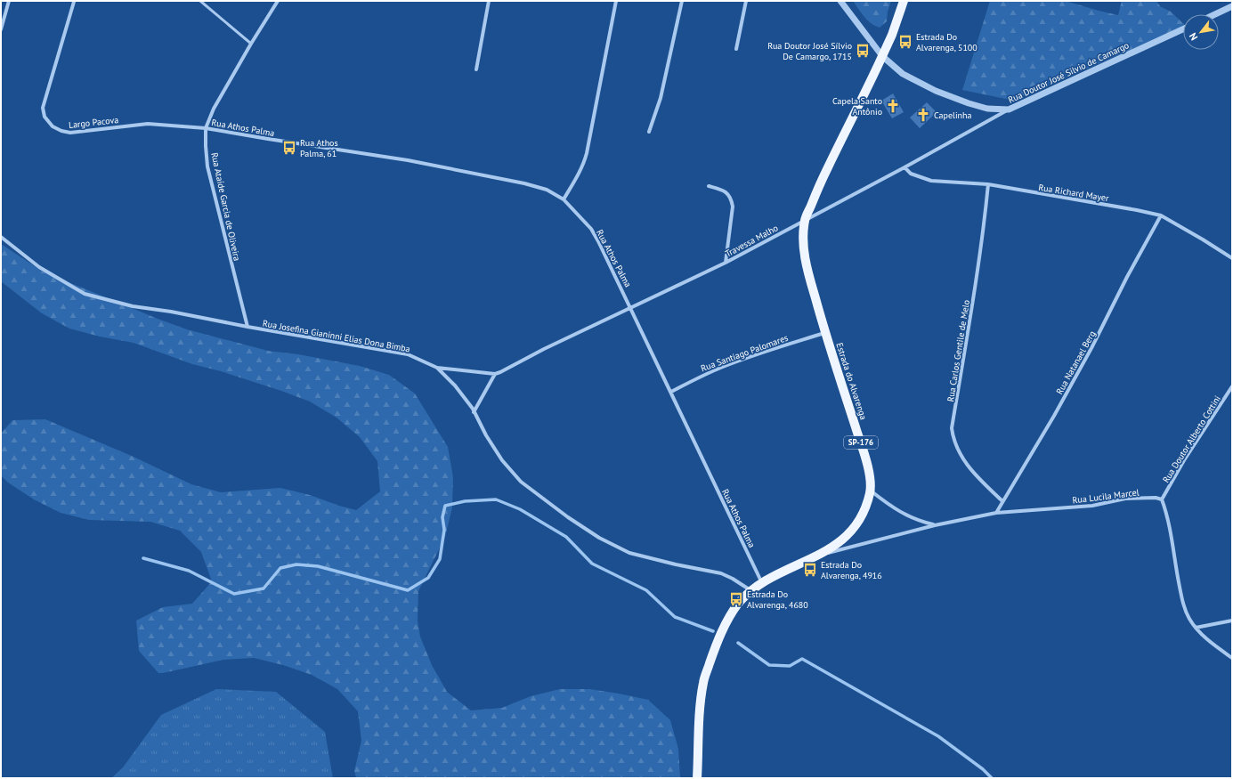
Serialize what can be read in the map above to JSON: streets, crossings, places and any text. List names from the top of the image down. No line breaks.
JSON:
{"streets":{"main road":["Estrada do Alvarenga","SP-176"],"street":["Rua Doutor José Silvio de Camargo","Largo Pacova","Rua Athos Palma","Rua Richard Mayer","Rua Ataíde Garcia de Oliveira","Travessa Malho","Rua Josefina Gianinni Elias Dona Bimba","Rua Carlos Gentile de Melo","Rua Santiago Palomares","Rua Natanael Berg","Rua Doutor Alberto Cottini","Rua Lucila Marcel"]},"crossings":[["Rua Doutor José Silvio de Camargo","Travessa Malho"],["Rua Doutor José Silvio de Camargo","Estrada do Alvarenga"],["Largo Pacova","Rua Athos Palma"],["Largo Pacova","Rua Ataíde Garcia de Oliveira"],["Rua Athos Palma","Rua Ataíde Garcia de Oliveira"],["Rua Athos Palma","Travessa Malho"],["Rua Athos Palma","Rua Santiago Palomares"],["Rua Athos Palma","Estrada do Alvarenga"],["Rua Richard Mayer","Travessa Malho"],["Rua Richard Mayer","Rua Carlos Gentile de Melo"],["Rua Richard Mayer","Rua Natanael Berg"],["Rua Ataíde Garcia de Oliveira","Rua Josefina Gianinni Elias Dona Bimba"],["Travessa Malho","Estrada do Alvarenga"],["Rua Josefina Gianinni Elias Dona Bimba","Estrada do Alvarenga"],["Rua Carlos Gentile de Melo","Rua Natanael Berg"],["Rua Santiago Palomares","Estrada do Alvarenga"],["Rua Natanael Berg","Rua Lucila Marcel"],["Estrada do Alvarenga","Rua Lucila Marcel"],["Rua Doutor Alberto Cottini","Rua Lucila Marcel"]],"places":{"bus stop":["Estrada Do Alvarenga, 5100","Rua Doutor José Sílvio De Camargo, 1715","Rua Athos Palma, 61","Estrada Do Alvarenga, 4916","Estrada Do Alvarenga, 4680"],"church":["Capela Santo Antônio","Capelinha"]},"north":"bottom left"}
